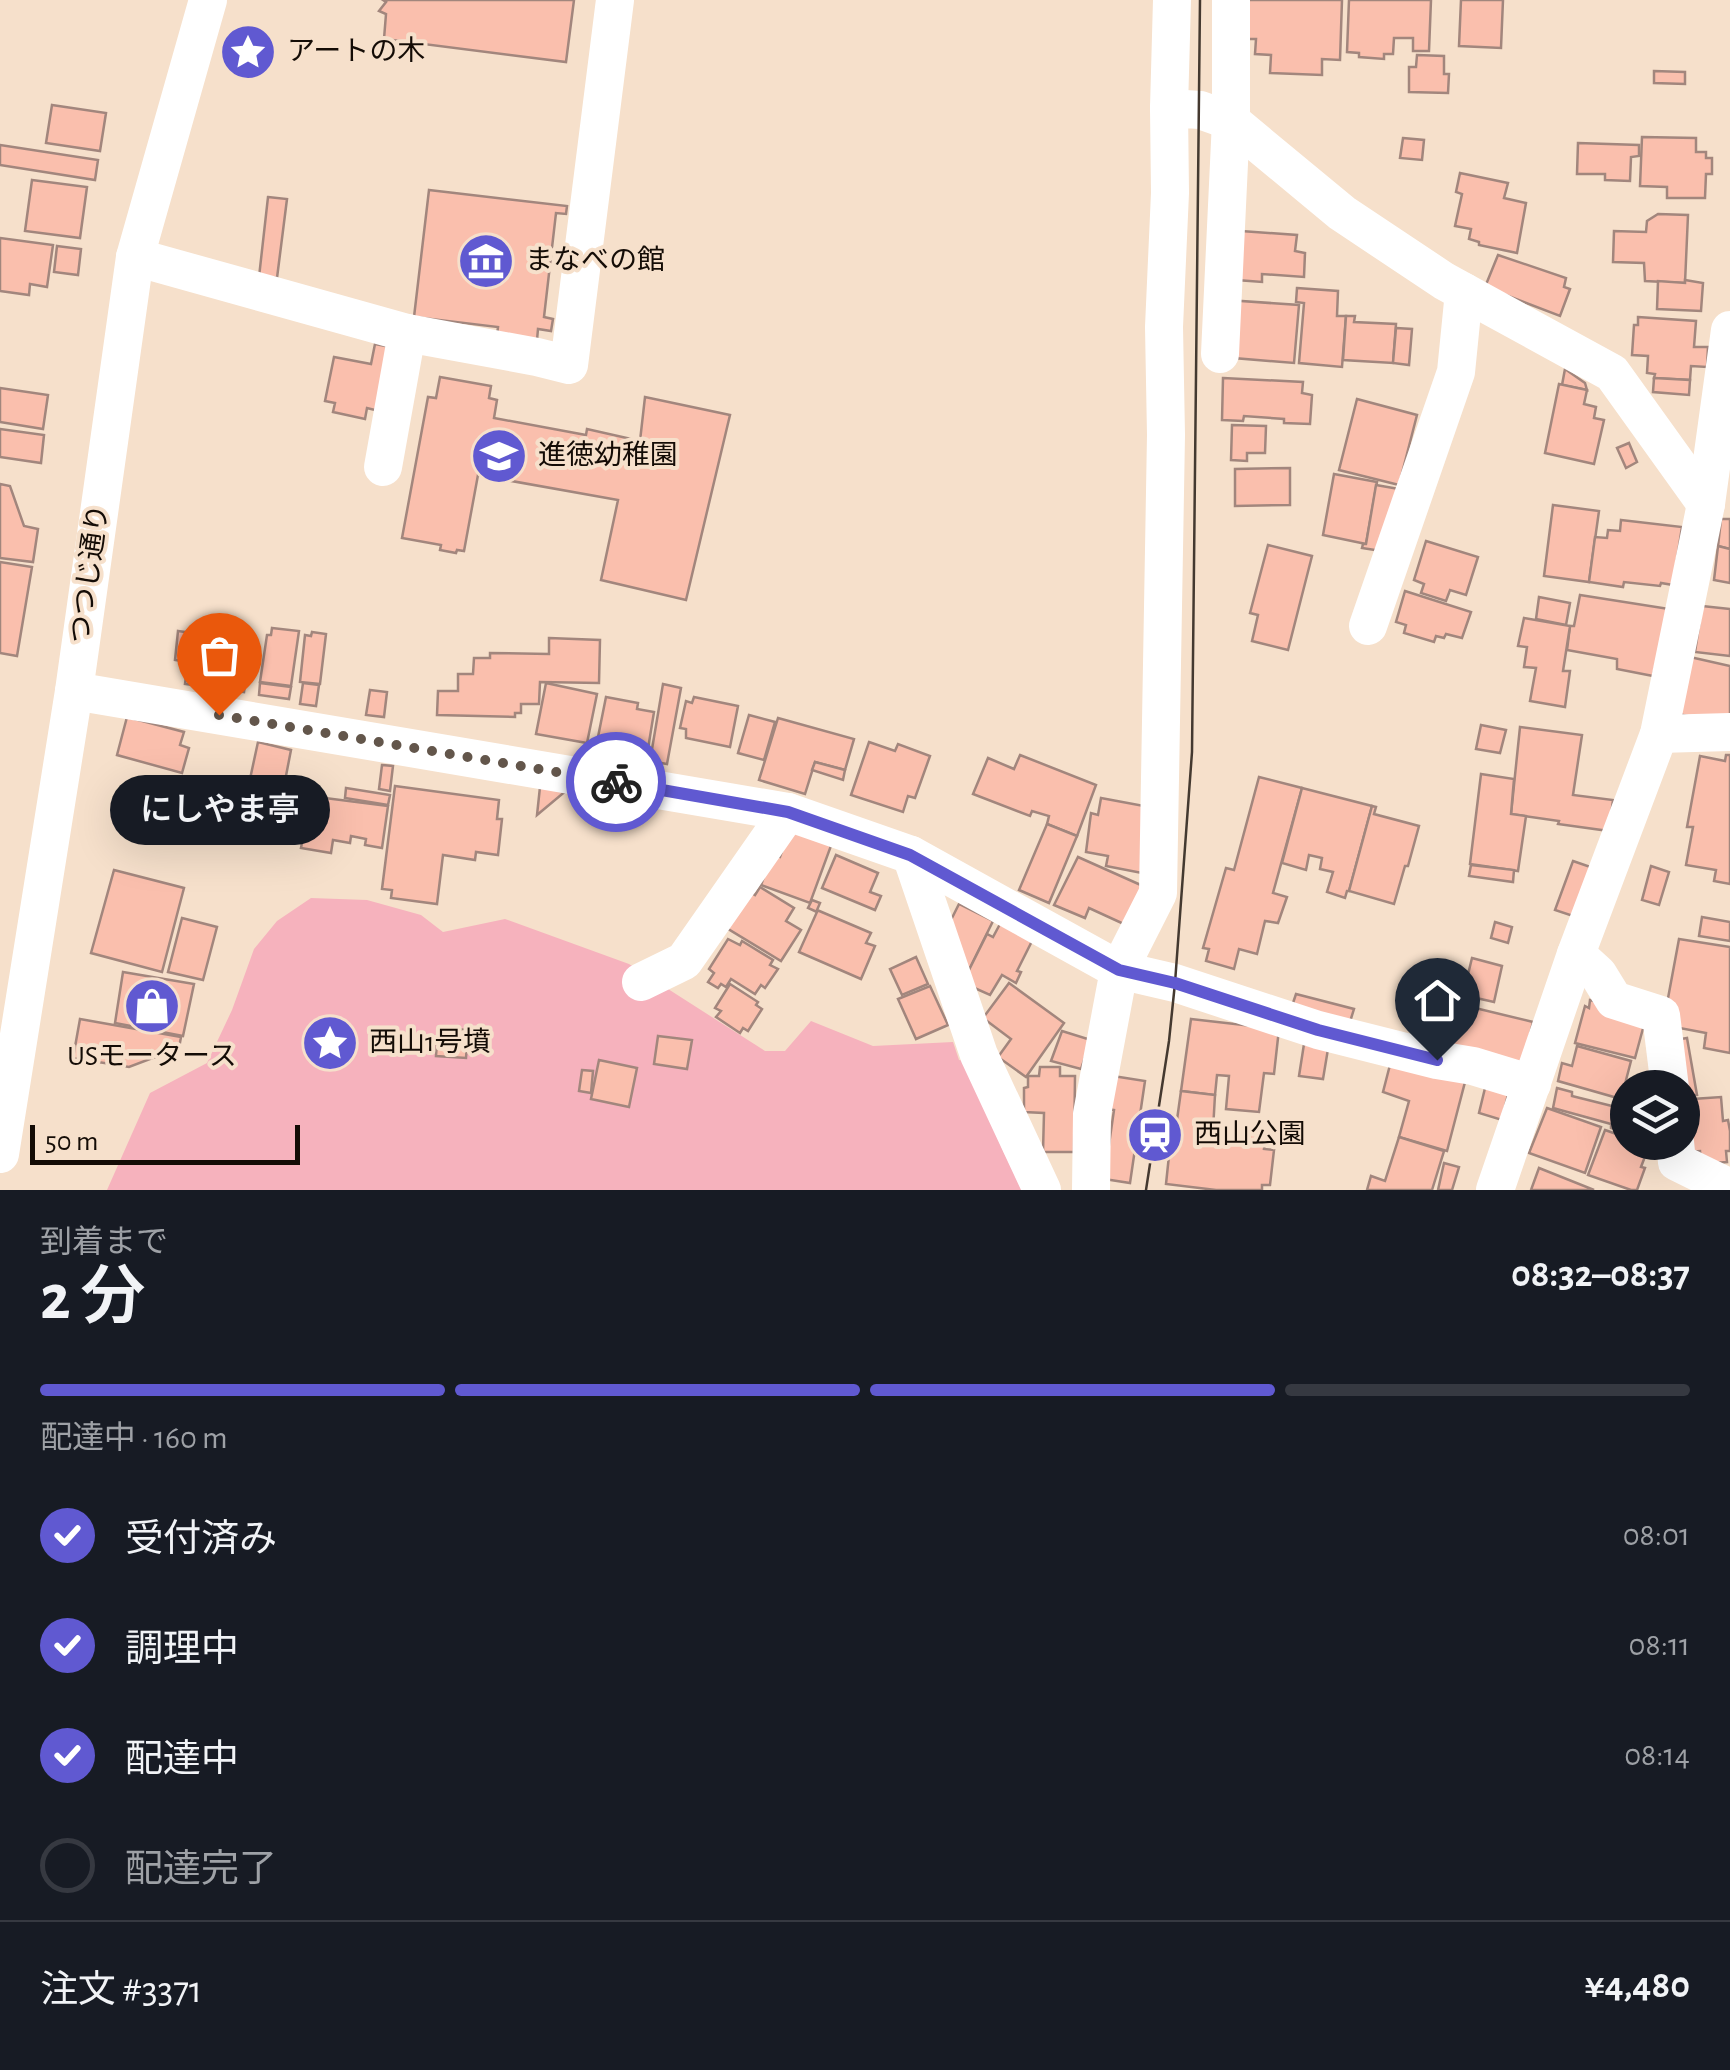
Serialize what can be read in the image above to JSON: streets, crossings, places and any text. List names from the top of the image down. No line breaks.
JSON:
{"streets":{"street":["つつじ通り"]},"places":{"place":["アートの木","西山1号墳"],"museum":["まなべの館"],"school or university":["進徳幼稚園"],"other":["にしやま亭"],"shop":["USモータース"],"station":["西山公園"]},"scale_bar":"50 m","page":{"bubble":"にしやま亭","scale":"50 m","heading":["2 分","到着まで","08:32–08:37"],"panel":["注文 #3371","¥4,480"],"bar":"配達中 · 160 m","list":[["受付済み","08:01"],["調理中","08:11"],["配達中","08:14"],"配達完了"]}}
